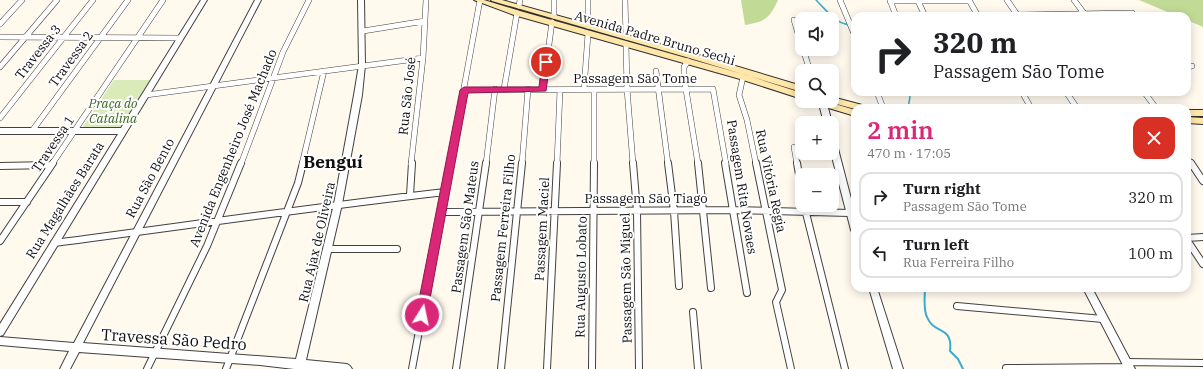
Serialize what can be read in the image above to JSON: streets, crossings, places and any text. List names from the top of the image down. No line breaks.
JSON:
{"streets":{"main road":["Avenida Padre Bruno Sechi"],"street":["Travessa 3","Travessa 2","Passagem São Tome","Rua São José","Travessa 1","Avenida Engenheiro José Machado","Rua São Bento","Rua Vitória Regia","Passagem Rita Novaes","Passagem São Tiago","Rua Magalhães Barata","Passagem São Mateus","Passagem Ferreira Filho","Passagem Maciel","Rua Ajax de Oliveira","Rua Augusto Lobato","Passagem São Miguel","Travessa São Pedro"]},"crossings":[["Avenida Padre Bruno Sechi","Rua Vitória Regia"],["Avenida Padre Bruno Sechi","Passagem São Miguel"],["Passagem São Tome","Passagem Rita Novaes"],["Passagem São Tome","Passagem São Mateus"],["Passagem São Tome","Passagem Ferreira Filho"],["Passagem São Tome","Passagem Maciel"],["Passagem São Tome","Rua Augusto Lobato"],["Passagem São Tome","Passagem São Miguel"],["Avenida Engenheiro José Machado","Travessa São Pedro"],["Rua São Bento","Travessa São Pedro"],["Rua Vitória Regia","Passagem São Tiago"],["Passagem Rita Novaes","Passagem São Tiago"],["Passagem São Tiago","Passagem São Mateus"],["Passagem São Tiago","Passagem Ferreira Filho"],["Passagem São Tiago","Passagem Maciel"],["Passagem São Tiago","Rua Augusto Lobato"],["Passagem São Tiago","Passagem São Miguel"],["Rua Magalhães Barata","Travessa São Pedro"],["Rua Ajax de Oliveira","Travessa São Pedro"]],"districts":["Benguí"],"parks":["Praça do Catalina"],"page":{"map_buttons":["+","−"],"turn":["320 m","Passagem São Tome"],"heading":["2 min","470 m · 17:05"],"list":[{"name":"Turn right","note":"Passagem São Tome","value":"320 m"},{"name":"Turn left","note":"Rua Ferreira Filho","value":"100 m"}]}}
